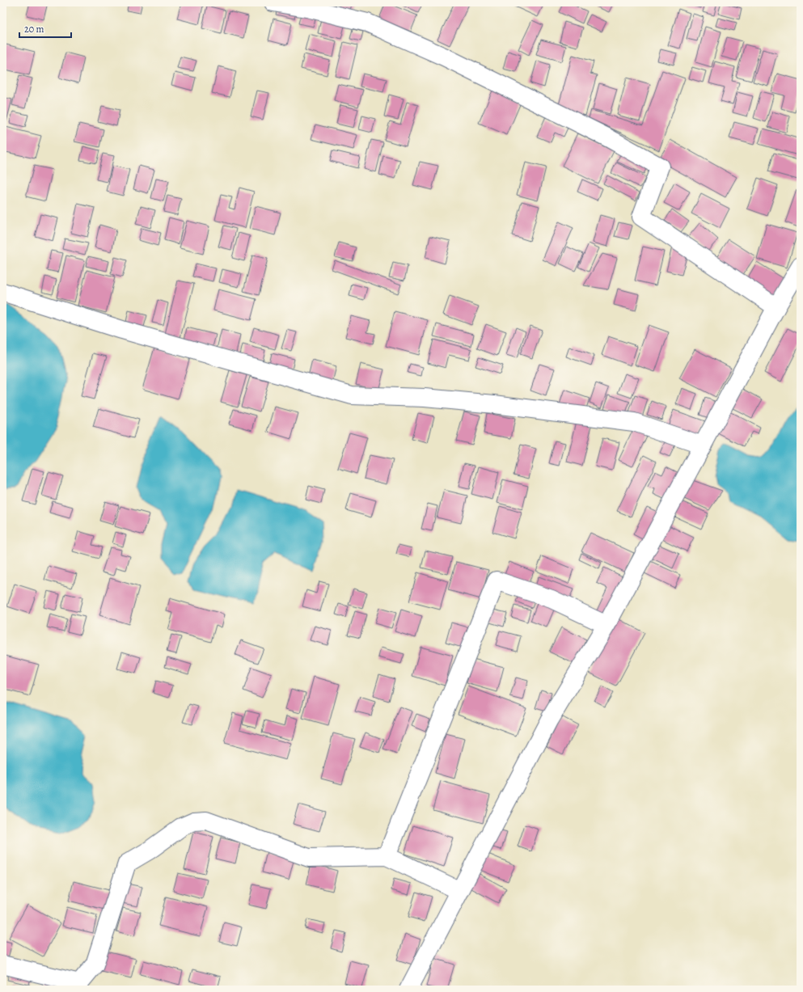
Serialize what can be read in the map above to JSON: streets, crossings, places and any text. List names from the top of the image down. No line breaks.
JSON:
{"scale_bar":"20 m"}
